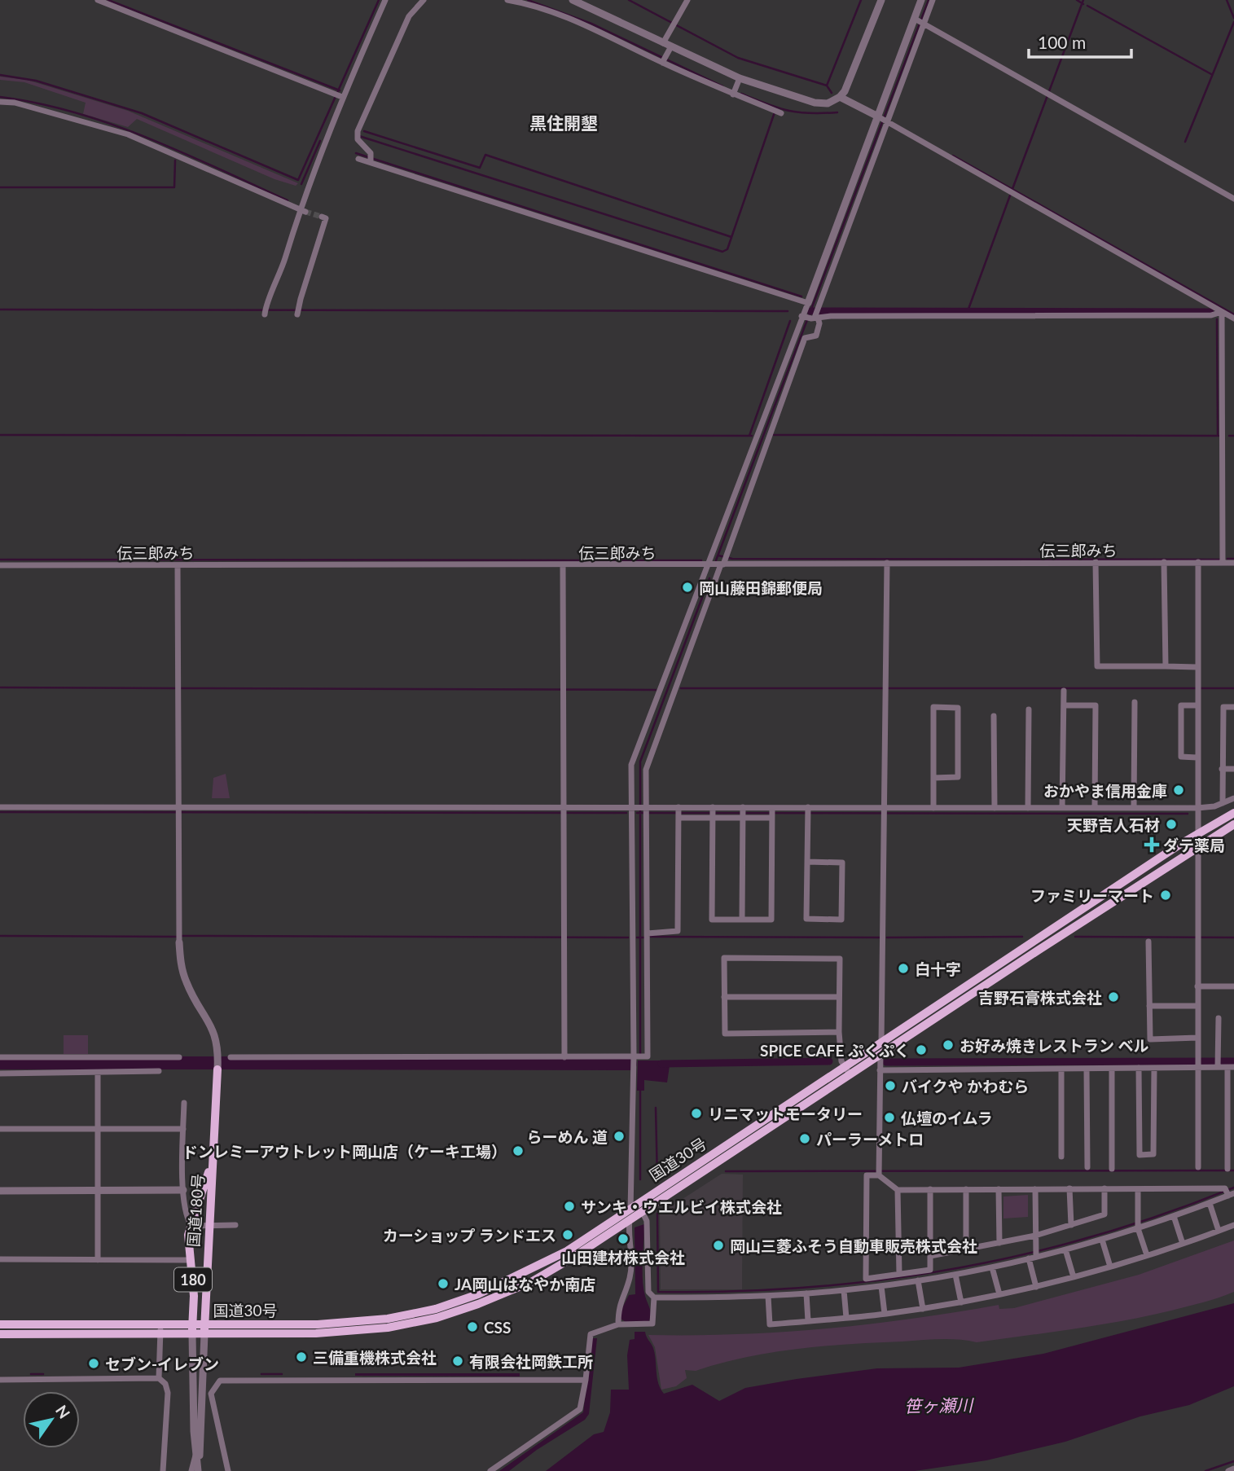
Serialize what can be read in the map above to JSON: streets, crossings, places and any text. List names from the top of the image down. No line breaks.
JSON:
{"streets":{"highway":["国道30号","国道180号","180"],"street":["伝三郎みち"]},"crossings":[["国道30号","国道180号"]],"districts":["黒住開墾"],"water":["笹ヶ瀬川"],"places":{"other":["岡山藤田錦郵便局","おかやま信用金庫","天野吉人石材","ファミリーマート","白十字","吉野石膏株式会社","お好み焼きレストラン ベル","SPICE CAFE ぷくぷく","バイクや かわむら","リニマットモータリー","仏壇のイムラ","らーめん 道","パーラーメトロ","ドンレミーアウトレット岡山店（ケーキ工場）","サンキ・ウエルビイ株式会社","カーショップ ランドエス","山田建材株式会社","岡山三菱ふそう自動車販売株式会社","JA岡山はなやか南店","CSS","三備重機株式会社","有限会社岡鉄工所","セブン-イレブン"],"health":["ダテ薬局"]},"scale_bar":"100 m","north":"top right"}
